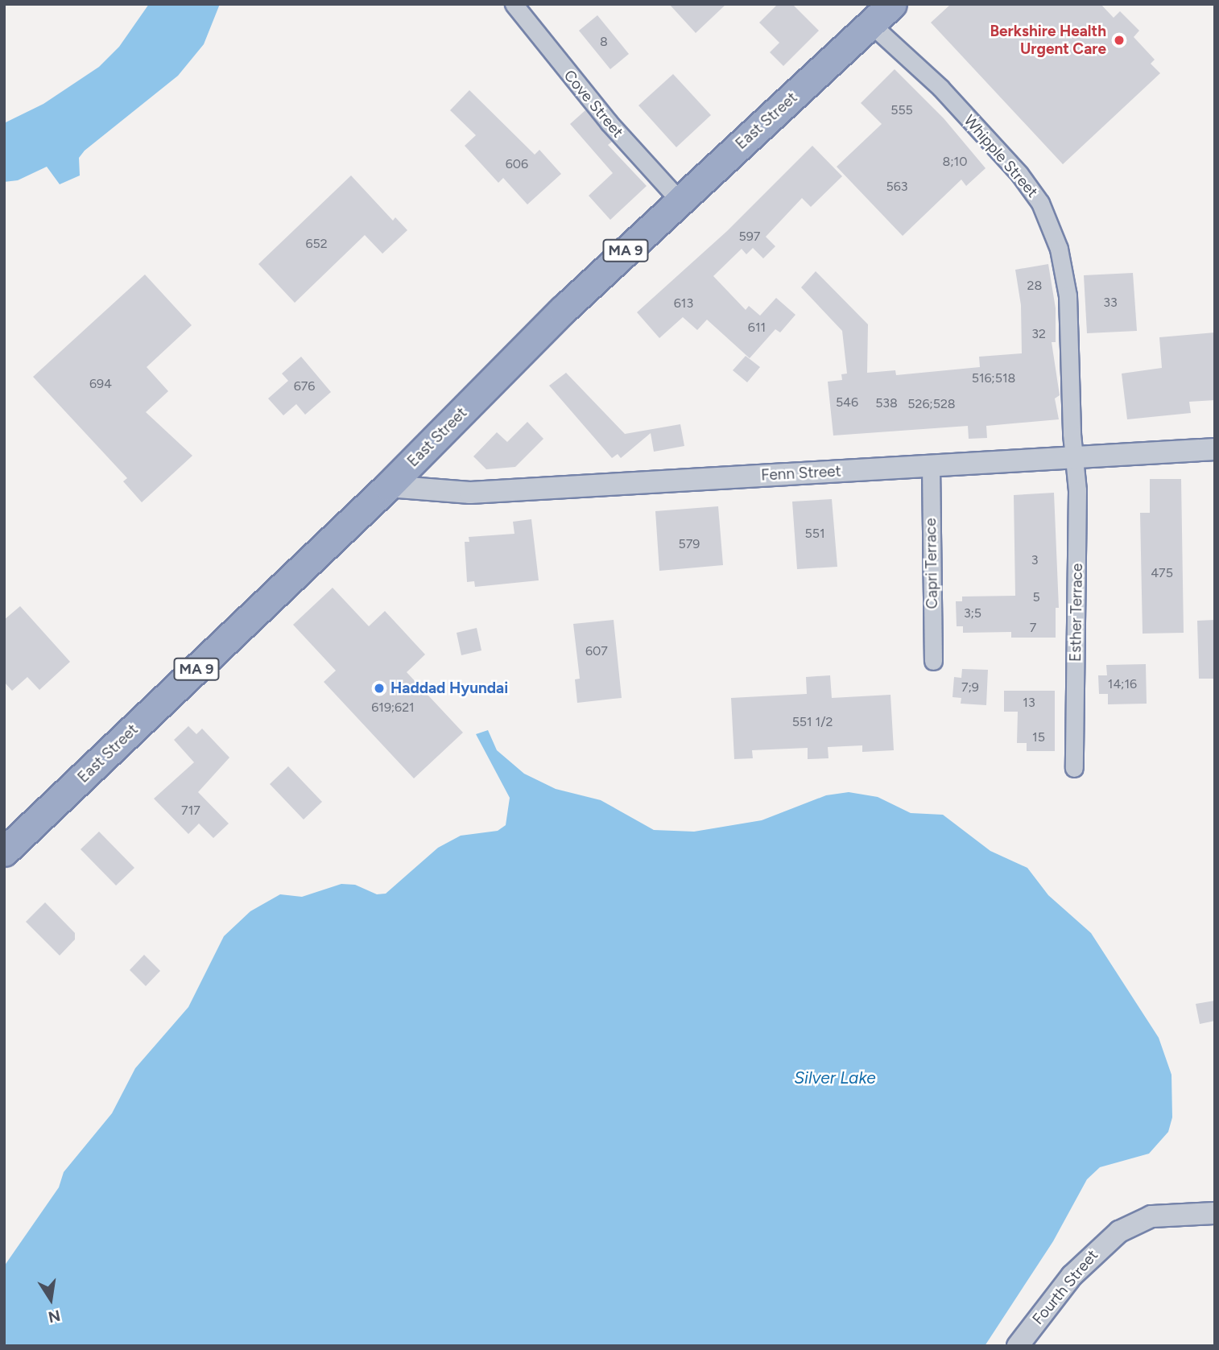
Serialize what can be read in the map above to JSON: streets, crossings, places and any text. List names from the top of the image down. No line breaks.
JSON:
{"streets":{"highway":["East Street","MA 9"],"street":["Cove Street","Whipple Street","Fenn Street","Capri Terrace","Esther Terrace","Fourth Street"]},"crossings":[["Cove Street","East Street"],["East Street","Whipple Street"],["East Street","Fenn Street"],["Whipple Street","Fenn Street"],["Whipple Street","Esther Terrace"],["Fenn Street","Capri Terrace"],["Fenn Street","Esther Terrace"]],"water":["Silver Lake"],"places":["Berkshire Health Urgent Care","Haddad Hyundai"],"house_numbers":["8","555","8;10","606","563","597","652","28","33","613","611","32","516;518","694","676","546","538","526;528","551","579","3","475","5","3;5","7","607","14;16","7;9","13","619;621","551 1/2","15","717"],"north":"bottom"}
